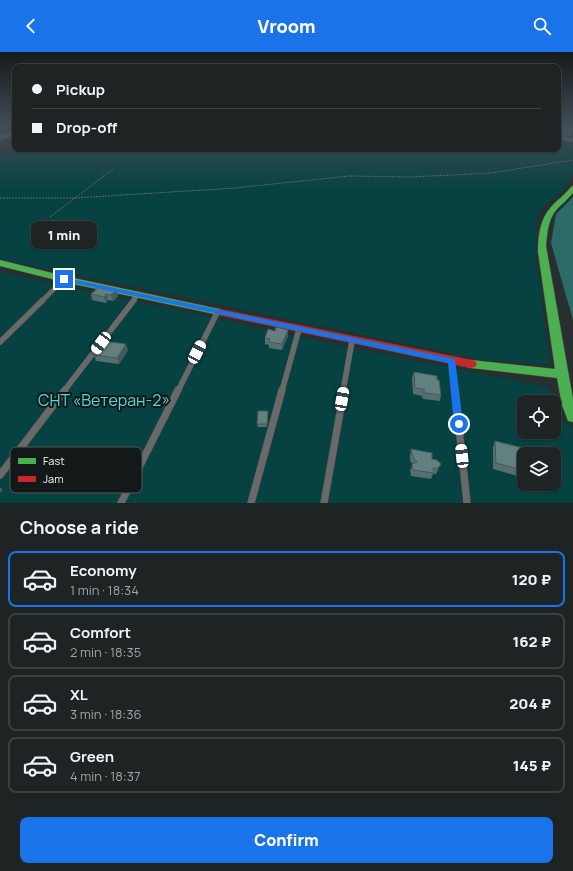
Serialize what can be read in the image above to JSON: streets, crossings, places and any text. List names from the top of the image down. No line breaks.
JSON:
{"parks":["СНТ «Ветеран-2»"],"legend":["Fast","Jam"],"page":{"header":"Vroom","banner":["Pickup","Drop-off"],"bubble":"1 min","heading":"Choose a ride","list":[{"name":"Economy","note":"1 min · 18:34","value":"120 ₽"},{"name":"Comfort","note":"2 min · 18:35","value":"162 ₽"},{"name":"XL","note":"3 min · 18:36","value":"204 ₽"},{"name":"Green","note":"4 min · 18:37","value":"145 ₽"}],"buttons":"Confirm"}}
